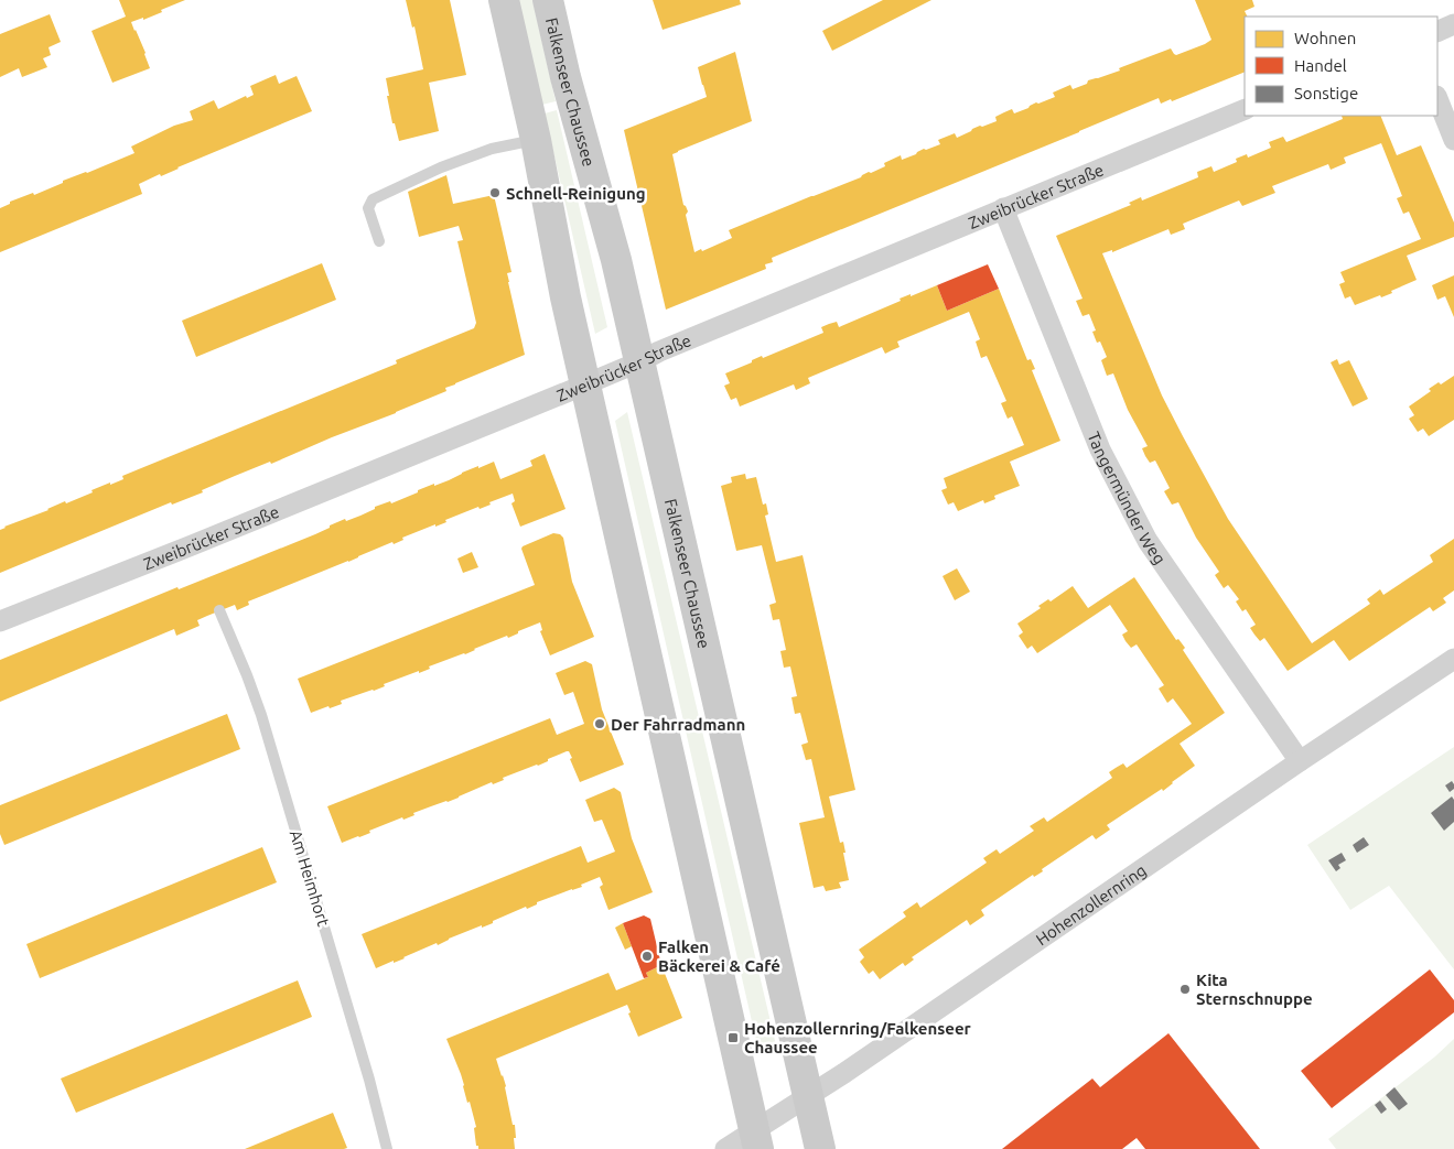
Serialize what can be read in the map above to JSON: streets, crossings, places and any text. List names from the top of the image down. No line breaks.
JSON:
{"streets":{"main road":["Falkenseer Chaussee"],"street":["Zweibrücker Straße","Tangermünder Weg","Hohenzollernring"],"lane":["Am Heimhort"]},"crossings":[["Falkenseer Chaussee","Zweibrücker Straße"],["Falkenseer Chaussee","Hohenzollernring"],["Zweibrücker Straße","Tangermünder Weg"],["Tangermünder Weg","Hohenzollernring"]],"places":{"other":["Schnell-Reinigung","Der Fahrradmann","Falken Bäckerei & Café","Kita Sternschnuppe"],"transit":["Hohenzollernring/Falkenseer Chaussee"]},"legend":["Wohnen","Handel","Sonstige"]}
